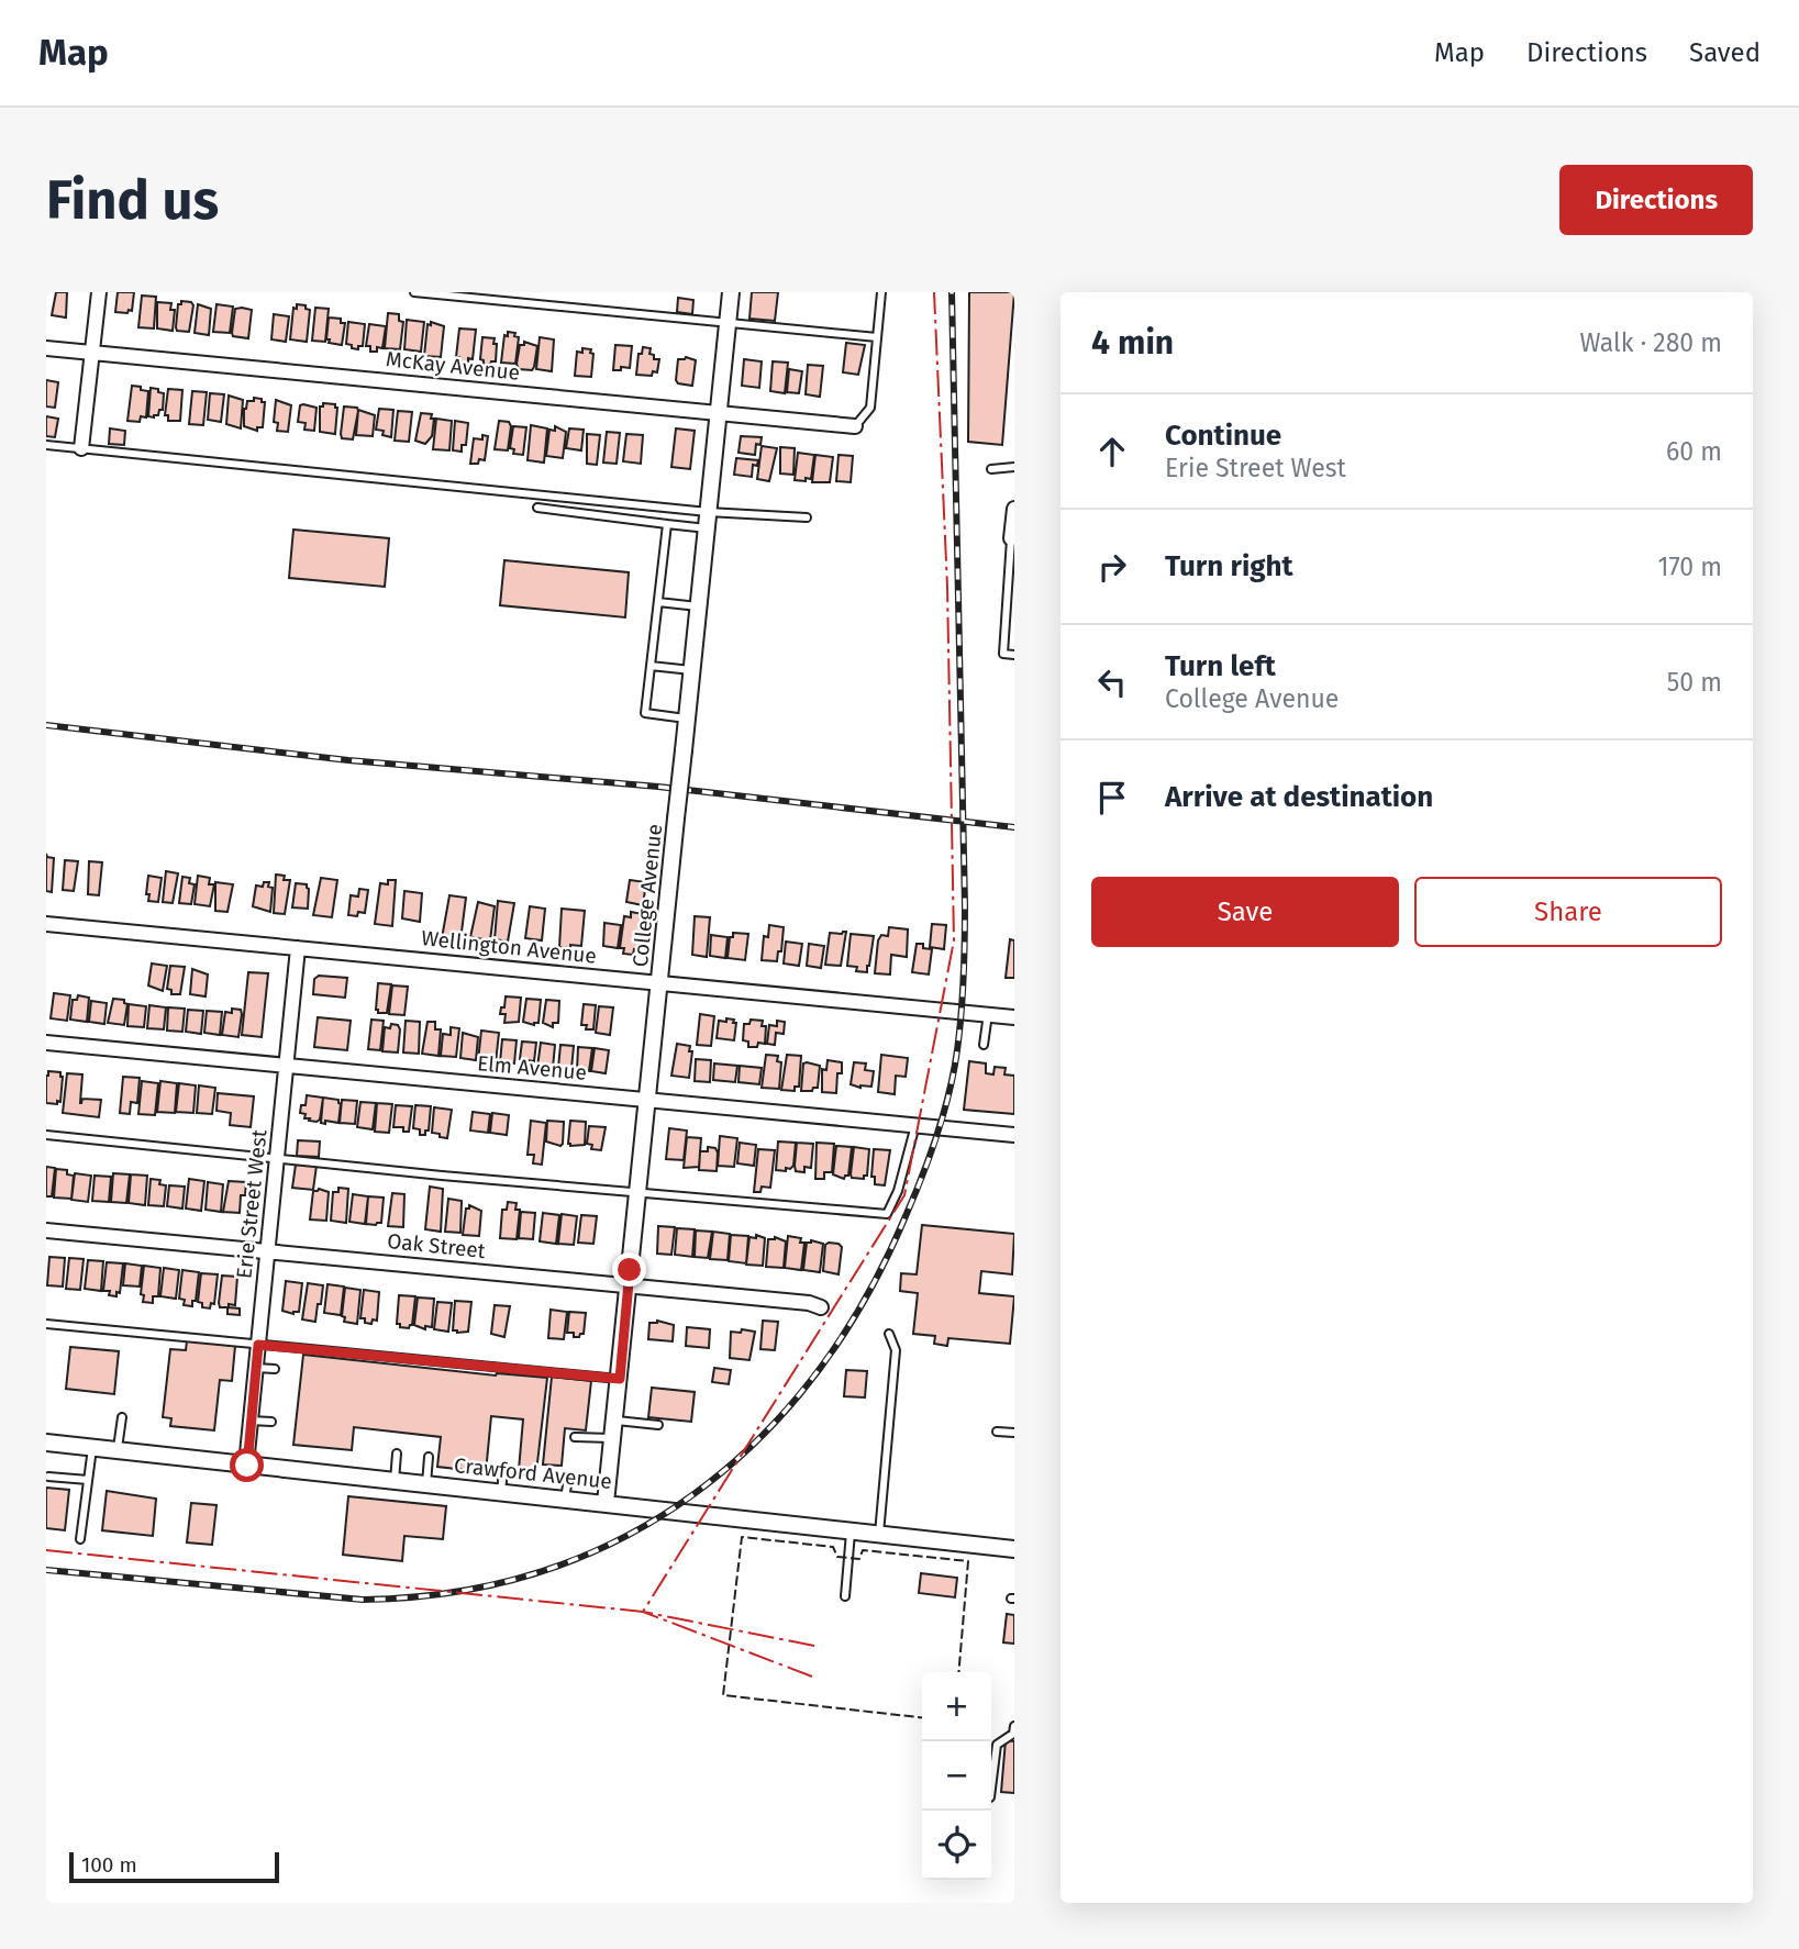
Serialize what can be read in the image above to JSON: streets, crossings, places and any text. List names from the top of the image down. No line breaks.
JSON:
{"streets":{"street":["McKay Avenue","College Avenue","Wellington Avenue","Elm Avenue","Erie Street West","Oak Street","Crawford Avenue"]},"crossings":[["McKay Avenue","College Avenue"],["College Avenue","Wellington Avenue"],["College Avenue","Elm Avenue"],["College Avenue","Oak Street"],["College Avenue","Crawford Avenue"],["Wellington Avenue","Erie Street West"],["Elm Avenue","Erie Street West"],["Erie Street West","Oak Street"],["Erie Street West","Crawford Avenue"]],"scale_bar":"100 m","page":{"header":"Map","nav":["Map","Directions","Saved"],"buttons":["Directions",["Save","Share"]],"title":"Find us","heading":["4 min","Walk · 280 m"],"list":[["Continue","Erie Street West","60 m"],["Turn right","170 m"],["Turn left","College Avenue","50 m"],"Arrive at destination"],"map_buttons":["+","−"],"scale":"100 m"}}
